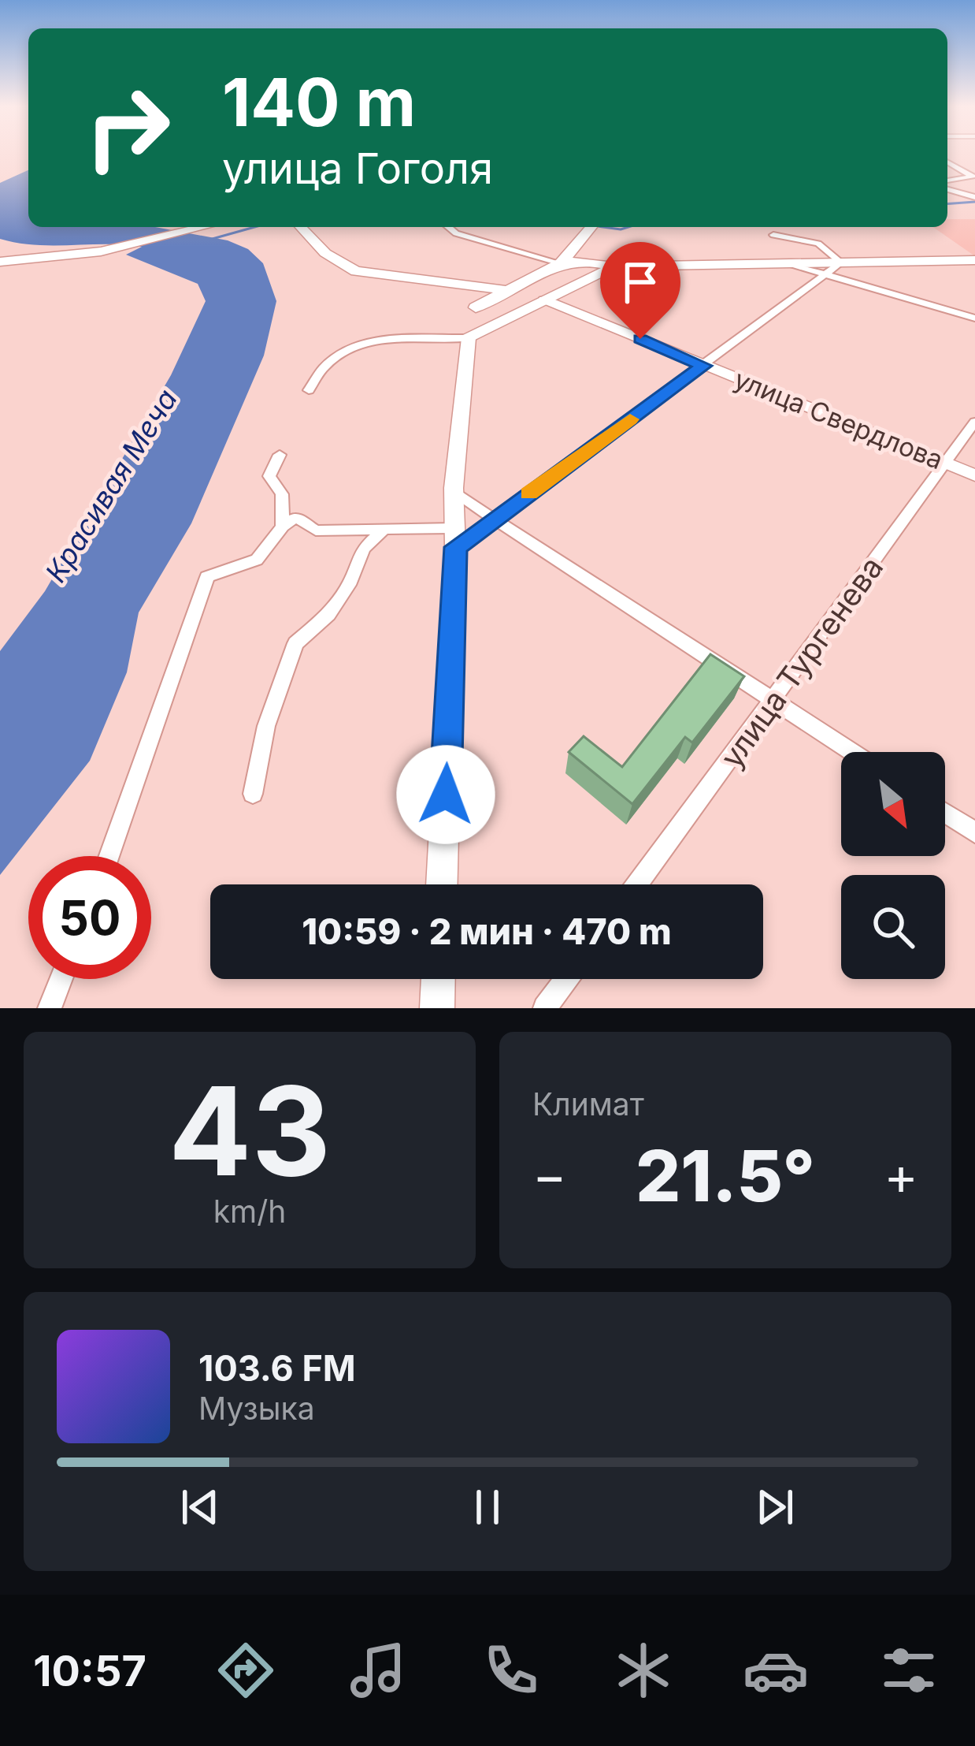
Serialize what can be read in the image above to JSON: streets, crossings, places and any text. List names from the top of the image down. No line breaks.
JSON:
{"streets":{"main road":["улица Свердлова"],"street":["улица Тургенева"]},"crossings":[["улица Свердлова","улица Тургенева"]],"water":["Красивая Меча"],"north":"bottom right","page":{"turn":["140 m","улица Гоголя"],"limit":"50","trip":"10:59 · 2 мин · 470 m","tile":[["43","km/h"],"Климат"],"heat":["−","21.5°","+"],"song":["103.6 FM","Музыка"],"tabs":"10:57"}}
